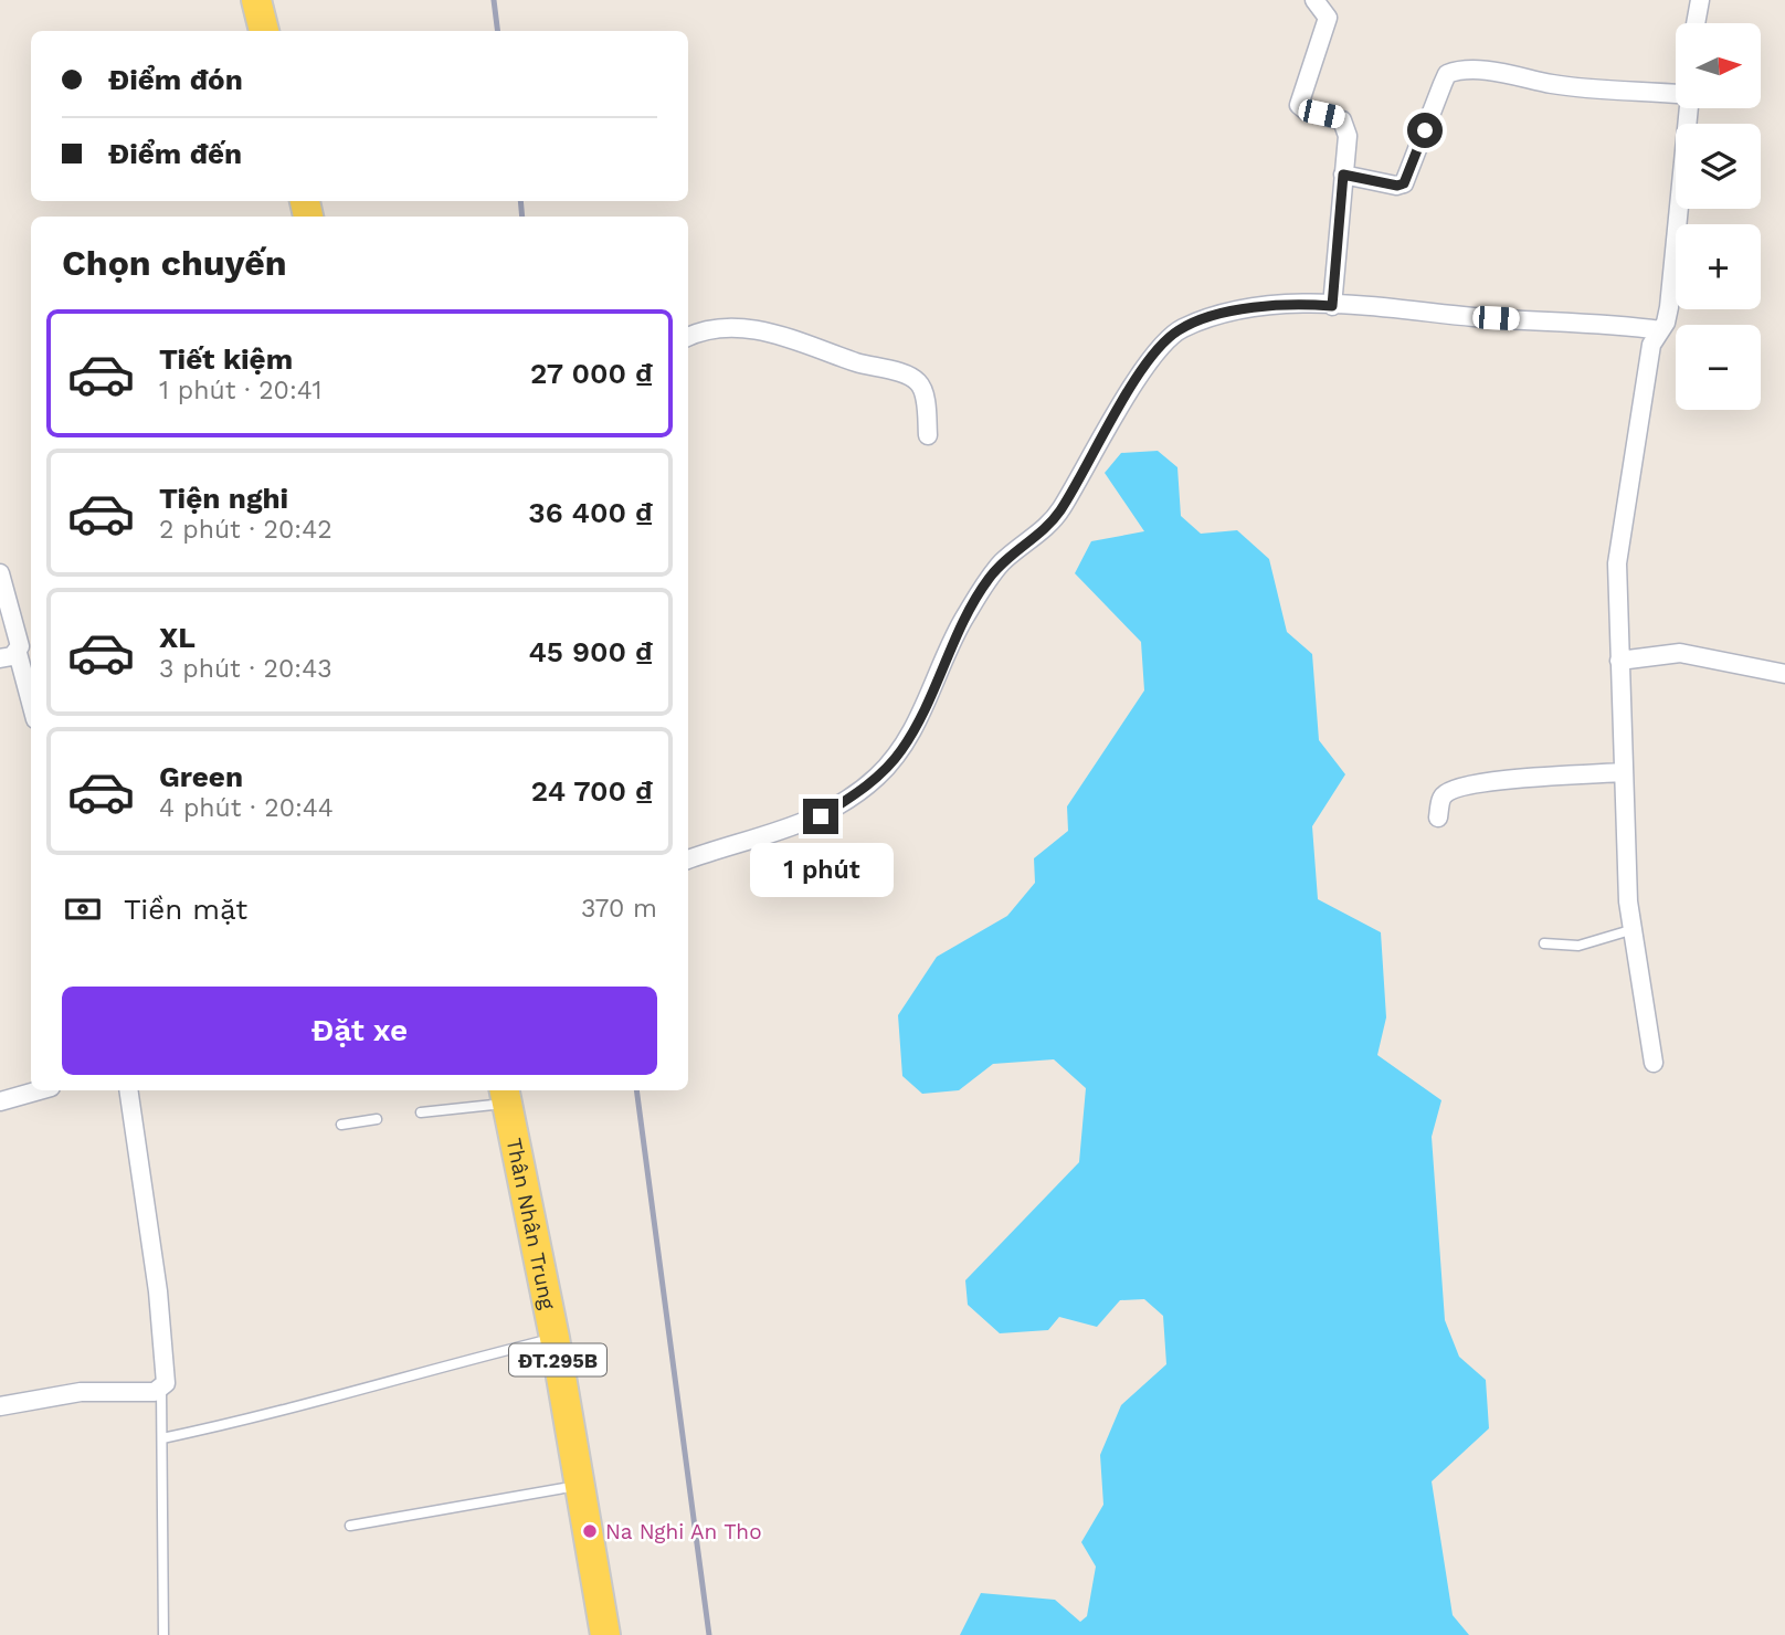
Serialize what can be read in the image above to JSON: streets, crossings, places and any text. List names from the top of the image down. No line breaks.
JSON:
{"streets":{"main road":["Thân Nhân Trung","ĐT.295B"]},"places":["Na Nghi An Tho"],"north":"right","page":{"map_buttons":["+","−"],"banner":["Điểm đón","Điểm đến"],"heading":"Chọn chuyến","list":[{"name":"Tiết kiệm","note":"1 phút · 20:41","value":"27 000 ₫"},{"name":"Tiện nghi","note":"2 phút · 20:42","value":"36 400 ₫"},{"name":"XL","note":"3 phút · 20:43","value":"45 900 ₫"},{"name":"Green","note":"4 phút · 20:44","value":"24 700 ₫"}],"bubble":"1 phút","pay":["Tiền mặt","370 m"],"buttons":"Đặt xe"}}
